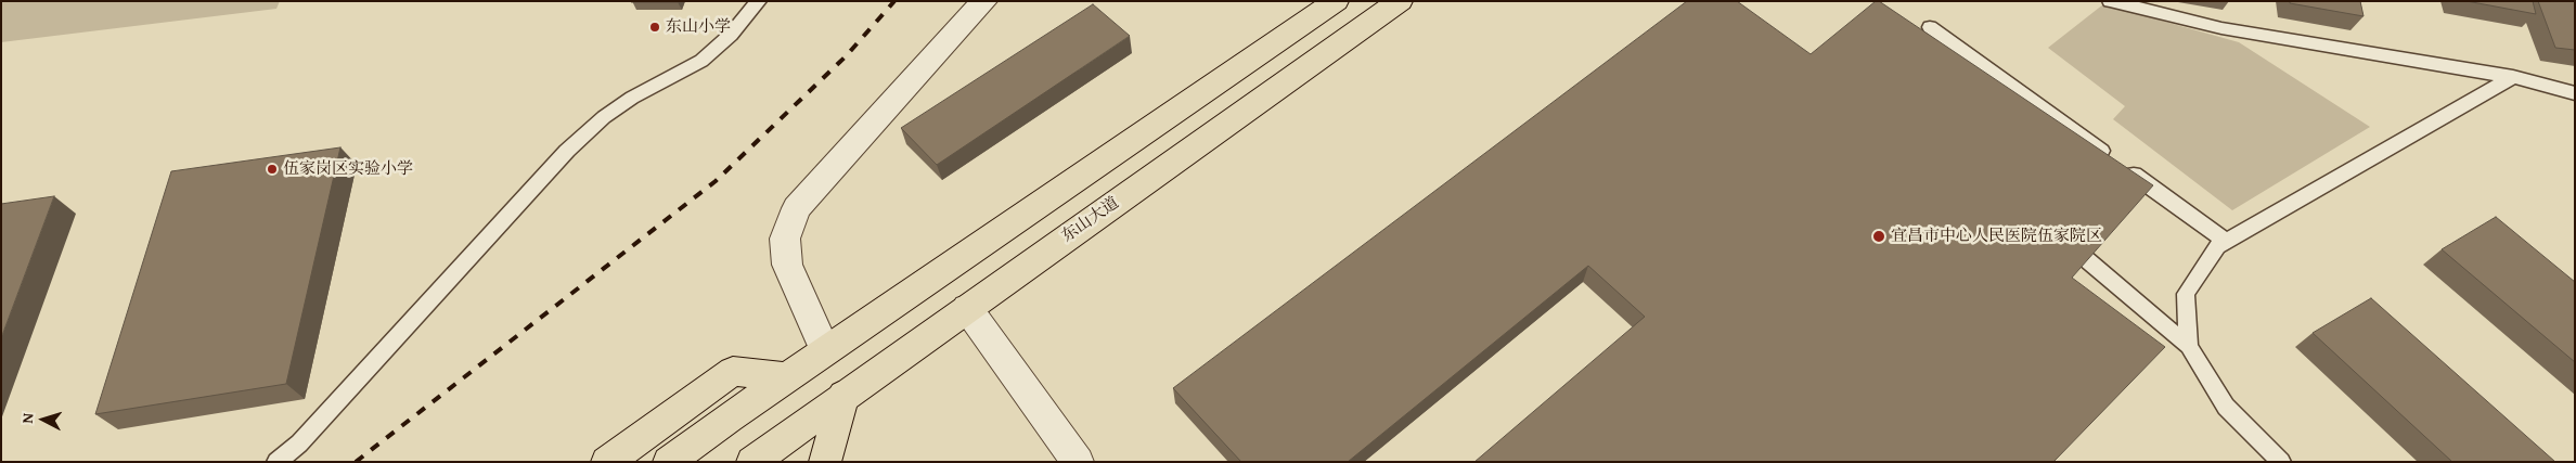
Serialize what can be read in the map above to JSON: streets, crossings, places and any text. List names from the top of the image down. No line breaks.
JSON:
{"streets":{"main road":["东山大道"]},"places":["东山小学","伍家岗区实验小学","宜昌市中心人民医院伍家院区"],"north":"left"}
